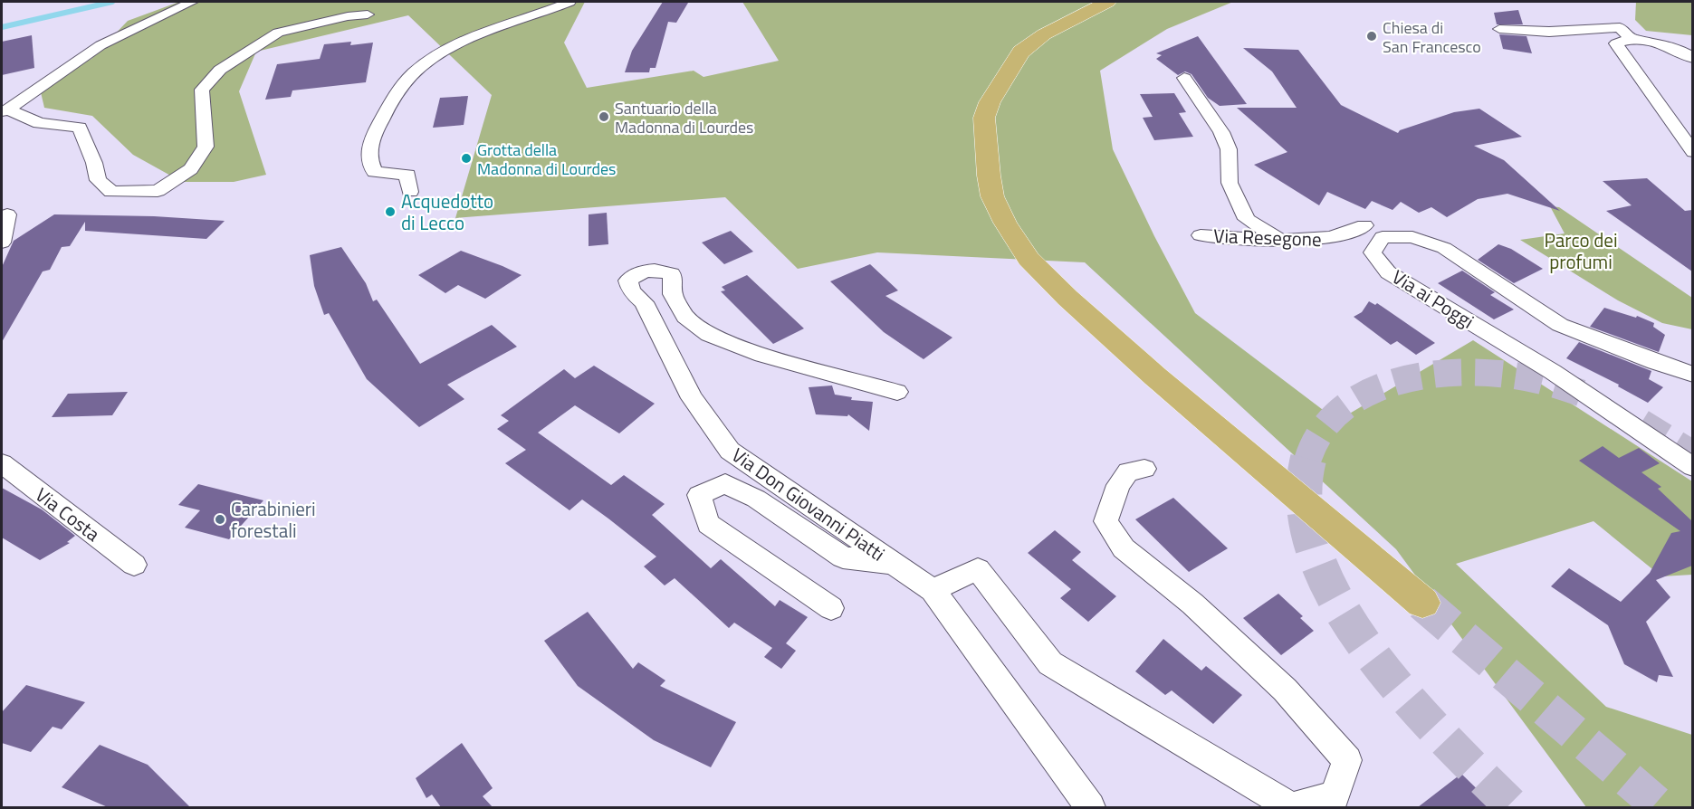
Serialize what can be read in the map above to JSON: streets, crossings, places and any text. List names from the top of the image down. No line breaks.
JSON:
{"streets":{"street":["Via Resegone","Via ai Poggi","Via Don Giovanni Piatti","Via Costa"]},"crossings":[["Via Resegone","Via ai Poggi"]],"parks":["Parco dei profumi"],"places":["Chiesa di San Francesco","Santuario della Madonna di Lourdes","Grotta della Madonna di Lourdes","Acquedotto di Lecco","Carabinieri forestali"]}
